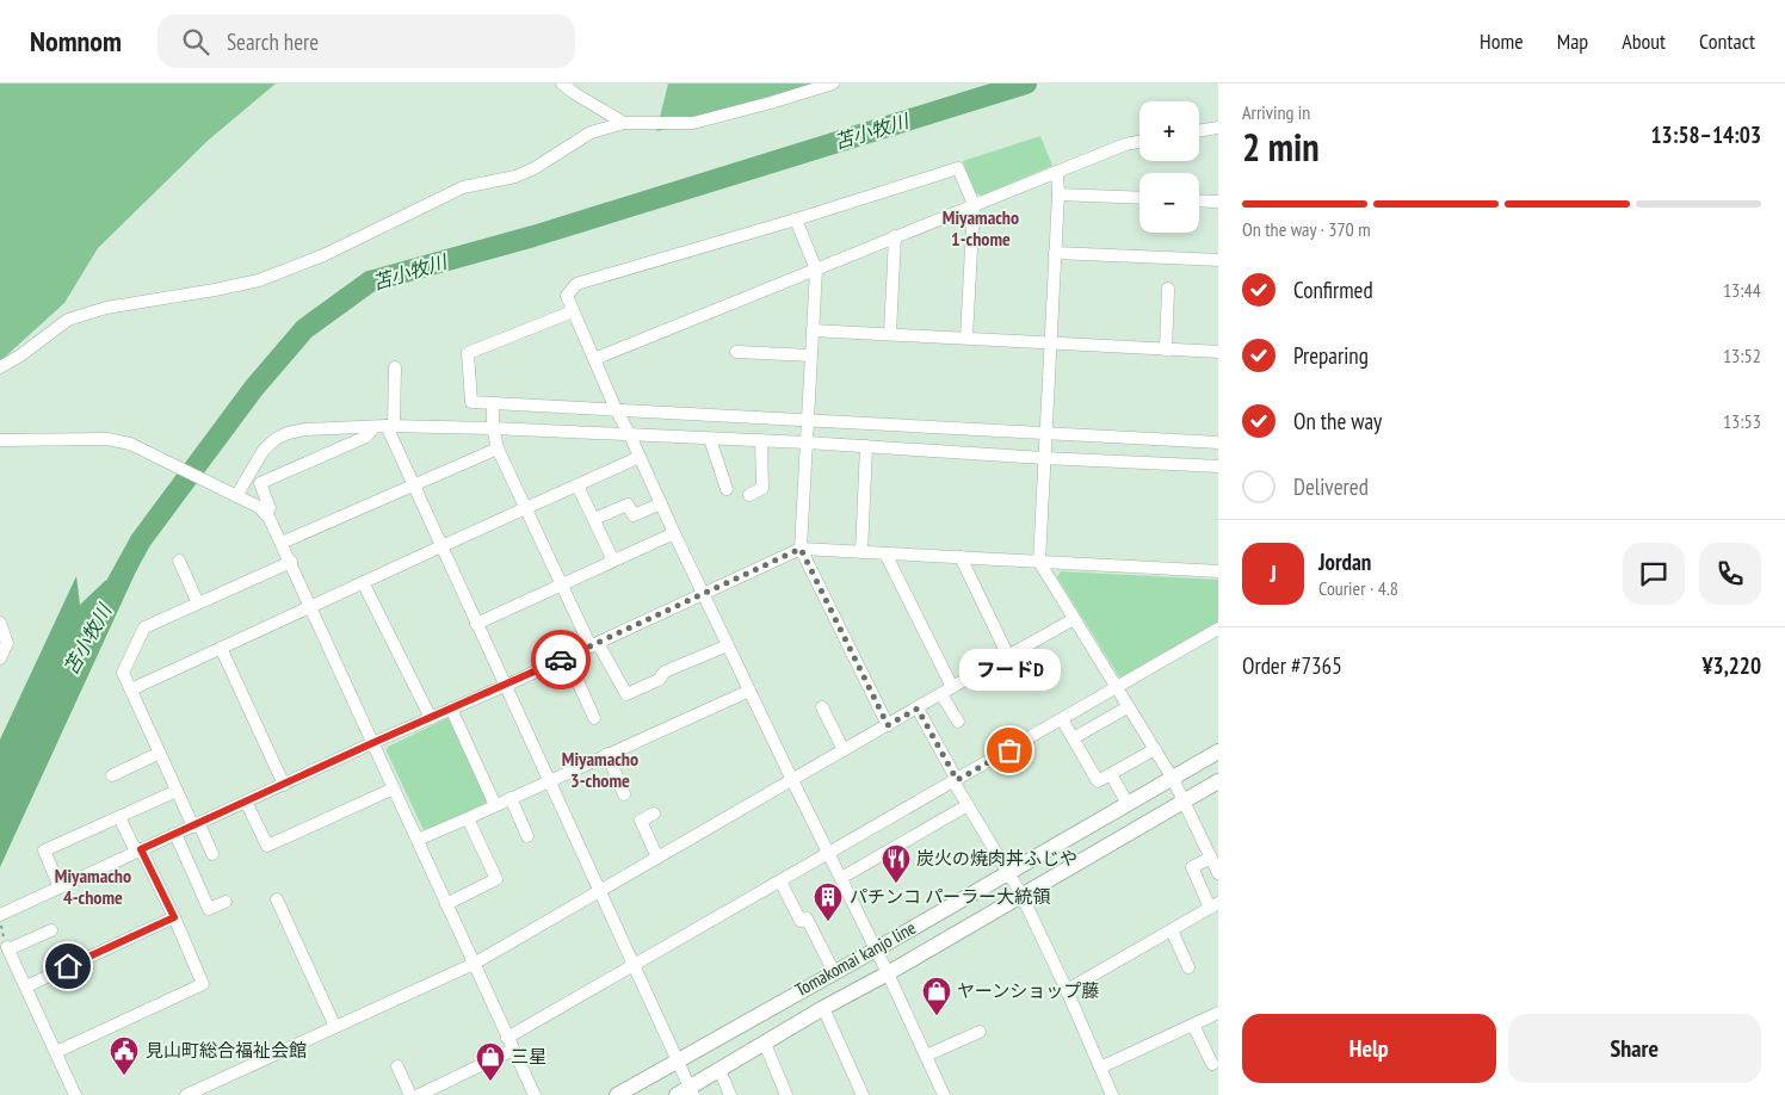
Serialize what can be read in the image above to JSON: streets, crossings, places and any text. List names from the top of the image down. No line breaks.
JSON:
{"streets":{"main road":["Tomakomai kanjo line"]},"districts":["Miyamacho 1-chome","Miyamacho 3-chome","Miyamacho 4-chome"],"water":["苫小牧川"],"places":{"other":["フードD"],"restaurant":["炭火の焼肉丼ふじや"],"building":["パチンコ パーラー大統領"],"shop":["ヤーンショップ藤","三星"],"public building":["見山町総合福祉会館"]},"page":{"header":"Nomnom","search":"Search here","nav":["Home","Map","About","Contact"],"heading":["2 min","Arriving in","13:58–14:03"],"panel":["Jordan","Courier · 4.8","Order #7365","¥3,220"],"map_buttons":["+","−"],"bar":"On the way · 370 m","list":[["Confirmed","13:44"],["Preparing","13:52"],["On the way","13:53"],"Delivered"],"round":"J","bubble":"フードD","buttons":["Help","Share"]}}
